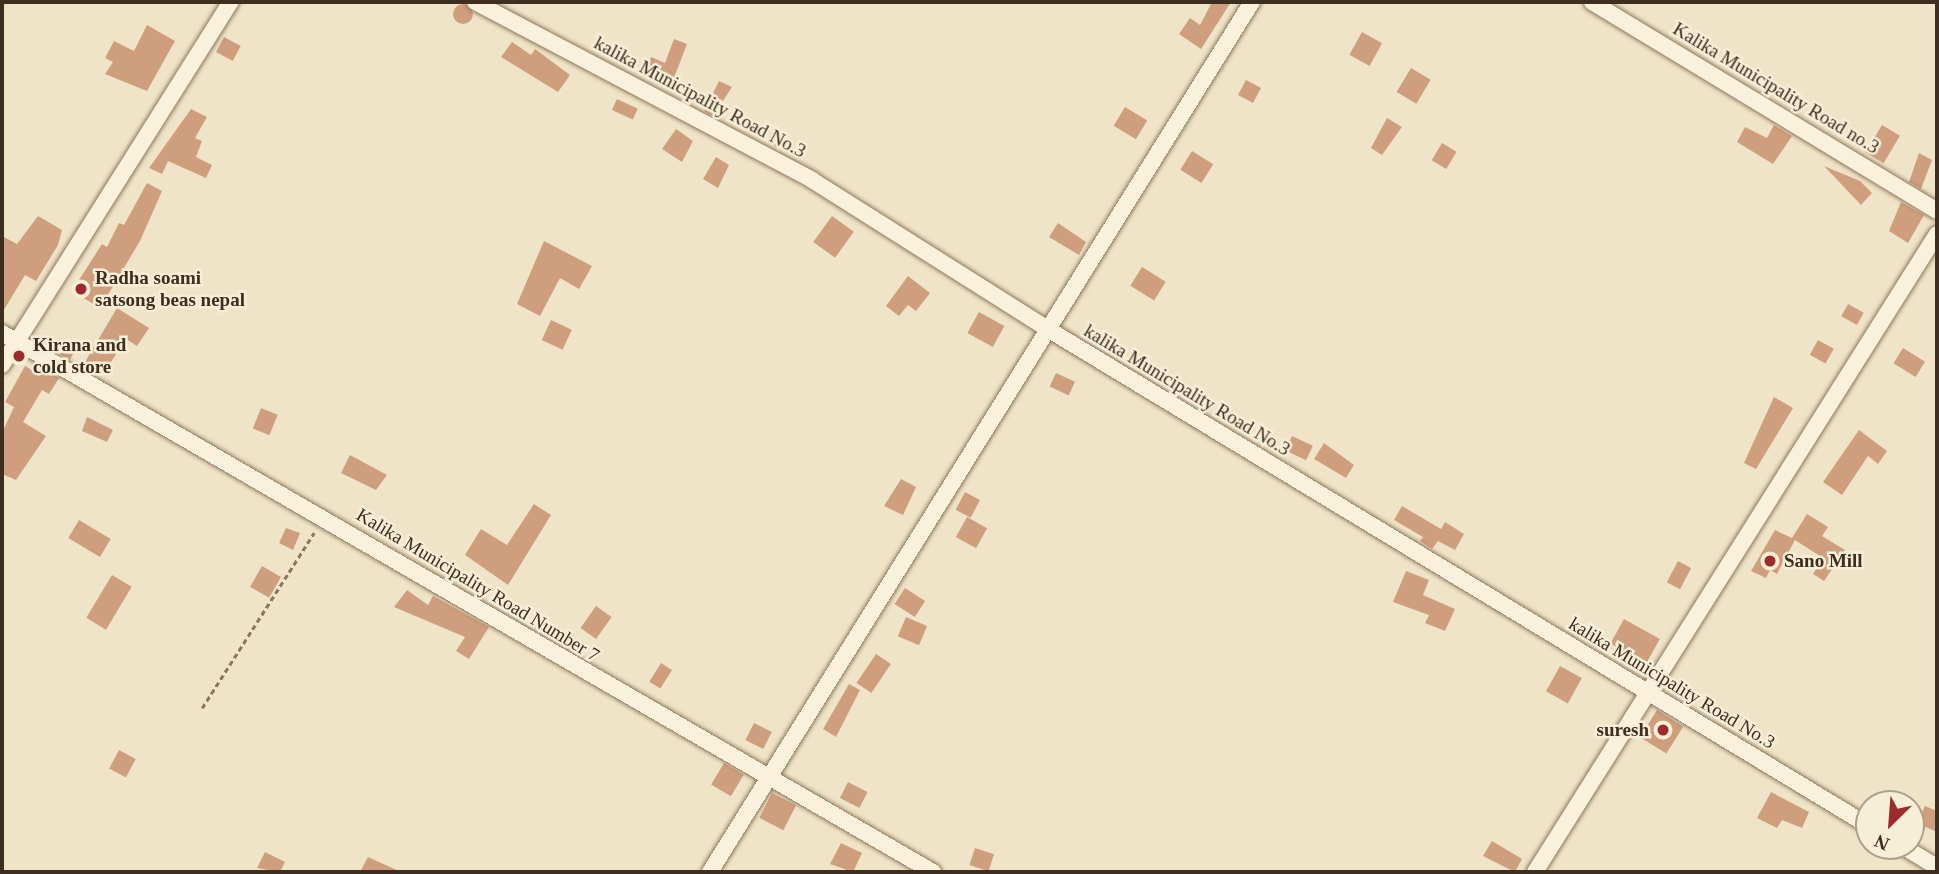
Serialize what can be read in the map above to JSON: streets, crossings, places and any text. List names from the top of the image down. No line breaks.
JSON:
{"streets":{"street":["Kalika Municipality Road no.3","kalika Municipality Road No.3","Kalika Municipality Road Number 7"]},"places":["Radha soami satsong beas nepal","Kirana and cold store","Sano Mill","suresh"],"north":"bottom left"}
